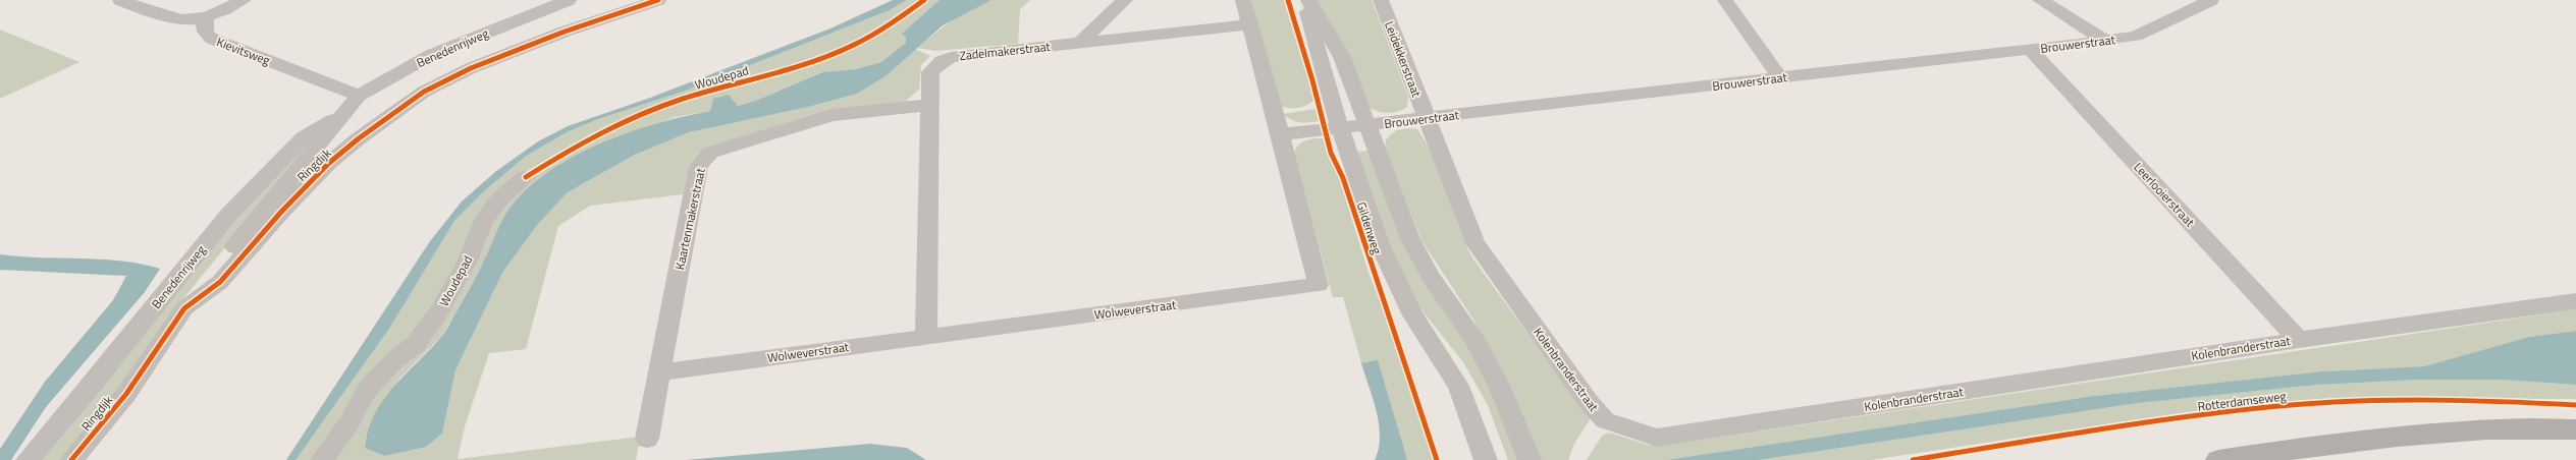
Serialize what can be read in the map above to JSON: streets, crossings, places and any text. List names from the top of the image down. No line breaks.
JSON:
{"streets":{"street":["Brouwerstraat","Benedenrijweg","Kievitsweg","Zadelmakerstraat","Leidekkerstraat","Woudepad","Ringdijk","Leerlooierstraat","Kaartenmakerstraat","Gildenweg","Wolweverstraat","Kolenbranderstraat"],"cycle path":["Rotterdamseweg"]},"crossings":[["Brouwerstraat","Leidekkerstraat"],["Brouwerstraat","Leerlooierstraat"],["Brouwerstraat","Gildenweg"],["Brouwerstraat","Wolweverstraat"],["Brouwerstraat","Kolenbranderstraat"],["Benedenrijweg","Kievitsweg"],["Benedenrijweg","Ringdijk"],["Zadelmakerstraat","Kaartenmakerstraat"],["Zadelmakerstraat","Wolweverstraat"],["Leidekkerstraat","Kolenbranderstraat"],["Leerlooierstraat","Kolenbranderstraat"],["Kaartenmakerstraat","Wolweverstraat"]]}
